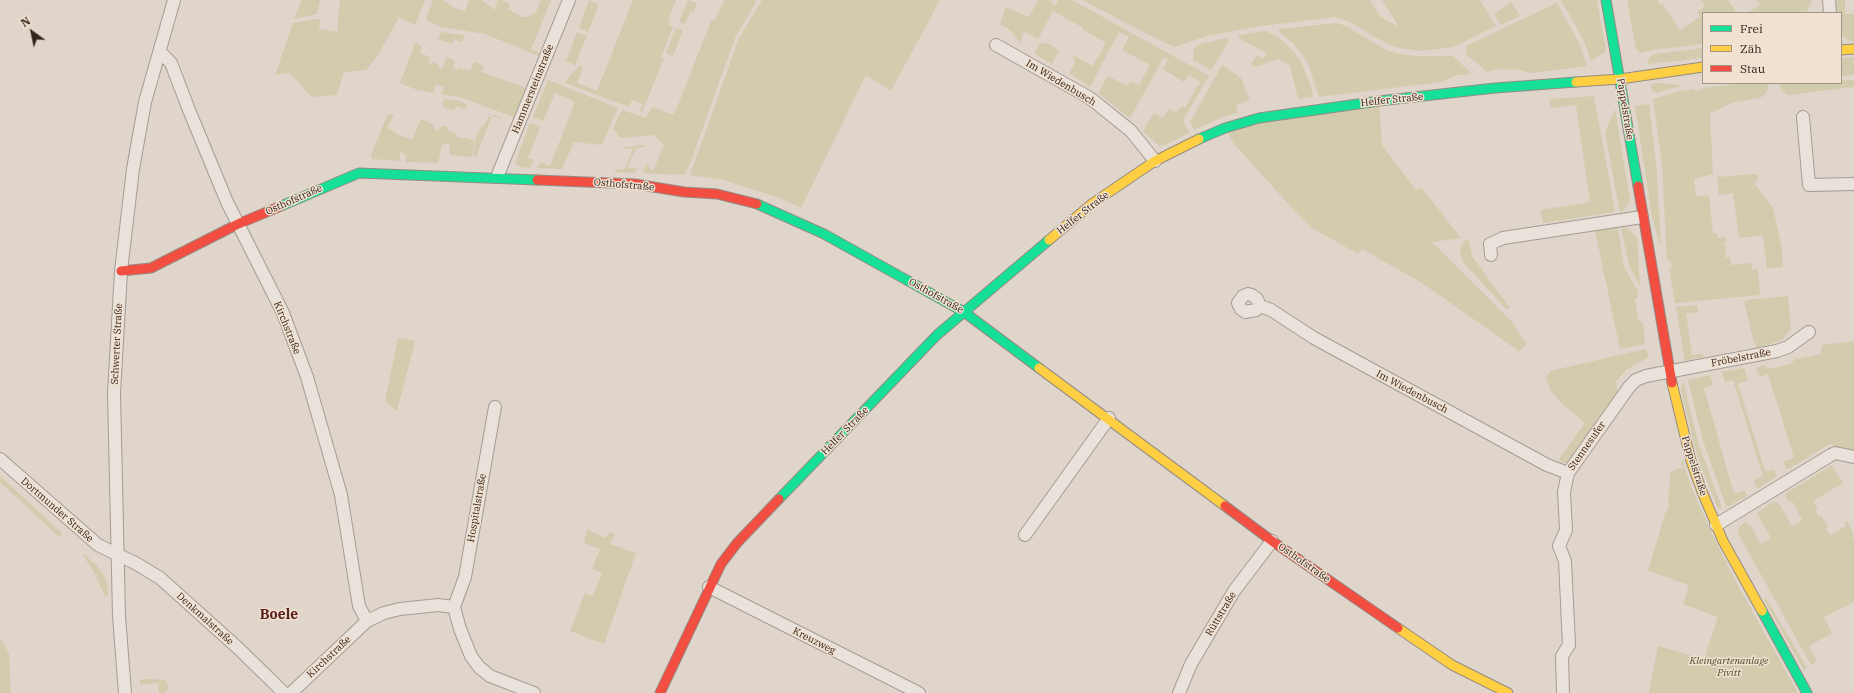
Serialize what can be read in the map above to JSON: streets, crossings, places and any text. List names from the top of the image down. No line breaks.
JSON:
{"streets":{"street":["Im Wiedenbusch","Hammersteinstraße","Helfer Straße","Pappelstraße","Osthofstraße","Kirchstraße","Schwerter Straße","Fröbelstraße","Stennesufer","Hospitalstraße","Dortmunder Straße","Rüttstraße","Denkmalstraße","Kreuzweg"]},"crossings":[["Im Wiedenbusch","Helfer Straße"],["Im Wiedenbusch","Stennesufer"],["Hammersteinstraße","Osthofstraße"],["Helfer Straße","Pappelstraße"],["Helfer Straße","Osthofstraße"],["Helfer Straße","Kreuzweg"],["Pappelstraße","Fröbelstraße"],["Pappelstraße","Stennesufer"],["Osthofstraße","Kirchstraße"],["Osthofstraße","Schwerter Straße"],["Osthofstraße","Rüttstraße"],["Kirchstraße","Schwerter Straße"],["Kirchstraße","Hospitalstraße"],["Schwerter Straße","Dortmunder Straße"],["Schwerter Straße","Denkmalstraße"],["Fröbelstraße","Stennesufer"],["Dortmunder Straße","Denkmalstraße"]],"districts":["Boele"],"parks":["Kleingartenanlage Pivitt"],"legend":["Frei","Zäh","Stau"],"north":"top left"}
